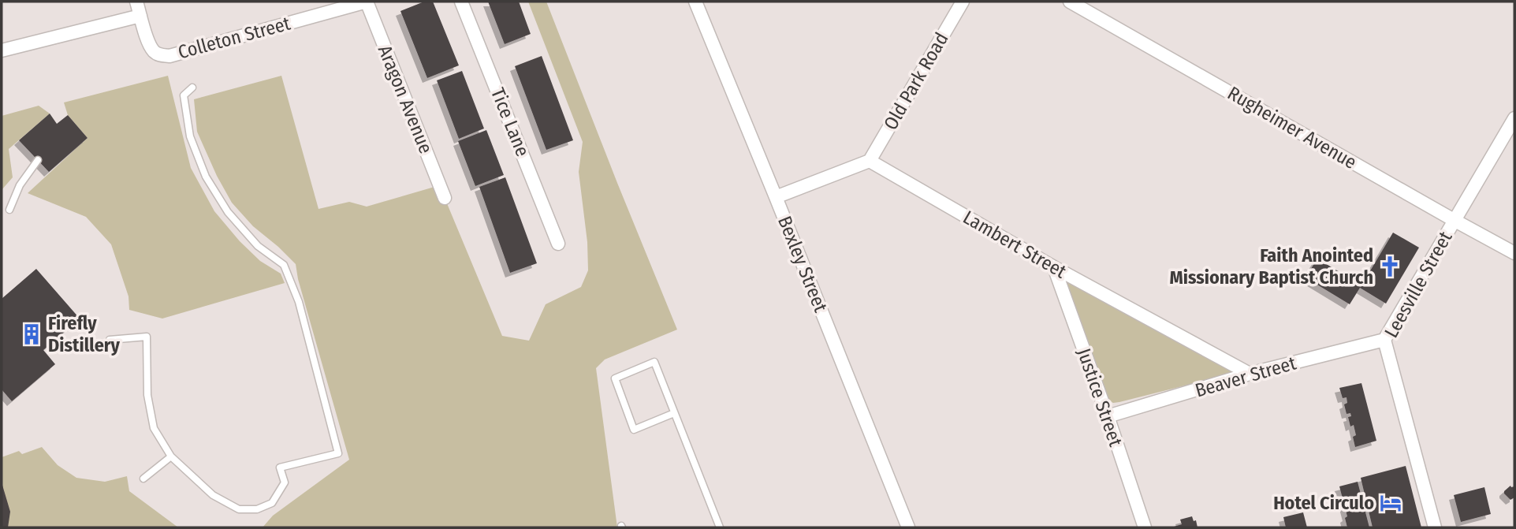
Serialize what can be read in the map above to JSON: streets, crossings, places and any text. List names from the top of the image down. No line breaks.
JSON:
{"streets":{"street":["Colleton Street","Old Park Road","Aragon Avenue","Tice Lane","Rugheimer Avenue","Lambert Street","Bexley Street","Leesville Street","Beaver Street","Justice Street"]},"crossings":[["Colleton Street","Aragon Avenue"],["Old Park Road","Lambert Street"],["Rugheimer Avenue","Leesville Street"],["Lambert Street","Beaver Street"],["Lambert Street","Justice Street"],["Leesville Street","Beaver Street"],["Beaver Street","Justice Street"]],"places":{"church":["Faith Anointed Missionary Baptist Church"],"building":["Firefly Distillery"],"hotel":["Hotel Circulo"]}}
